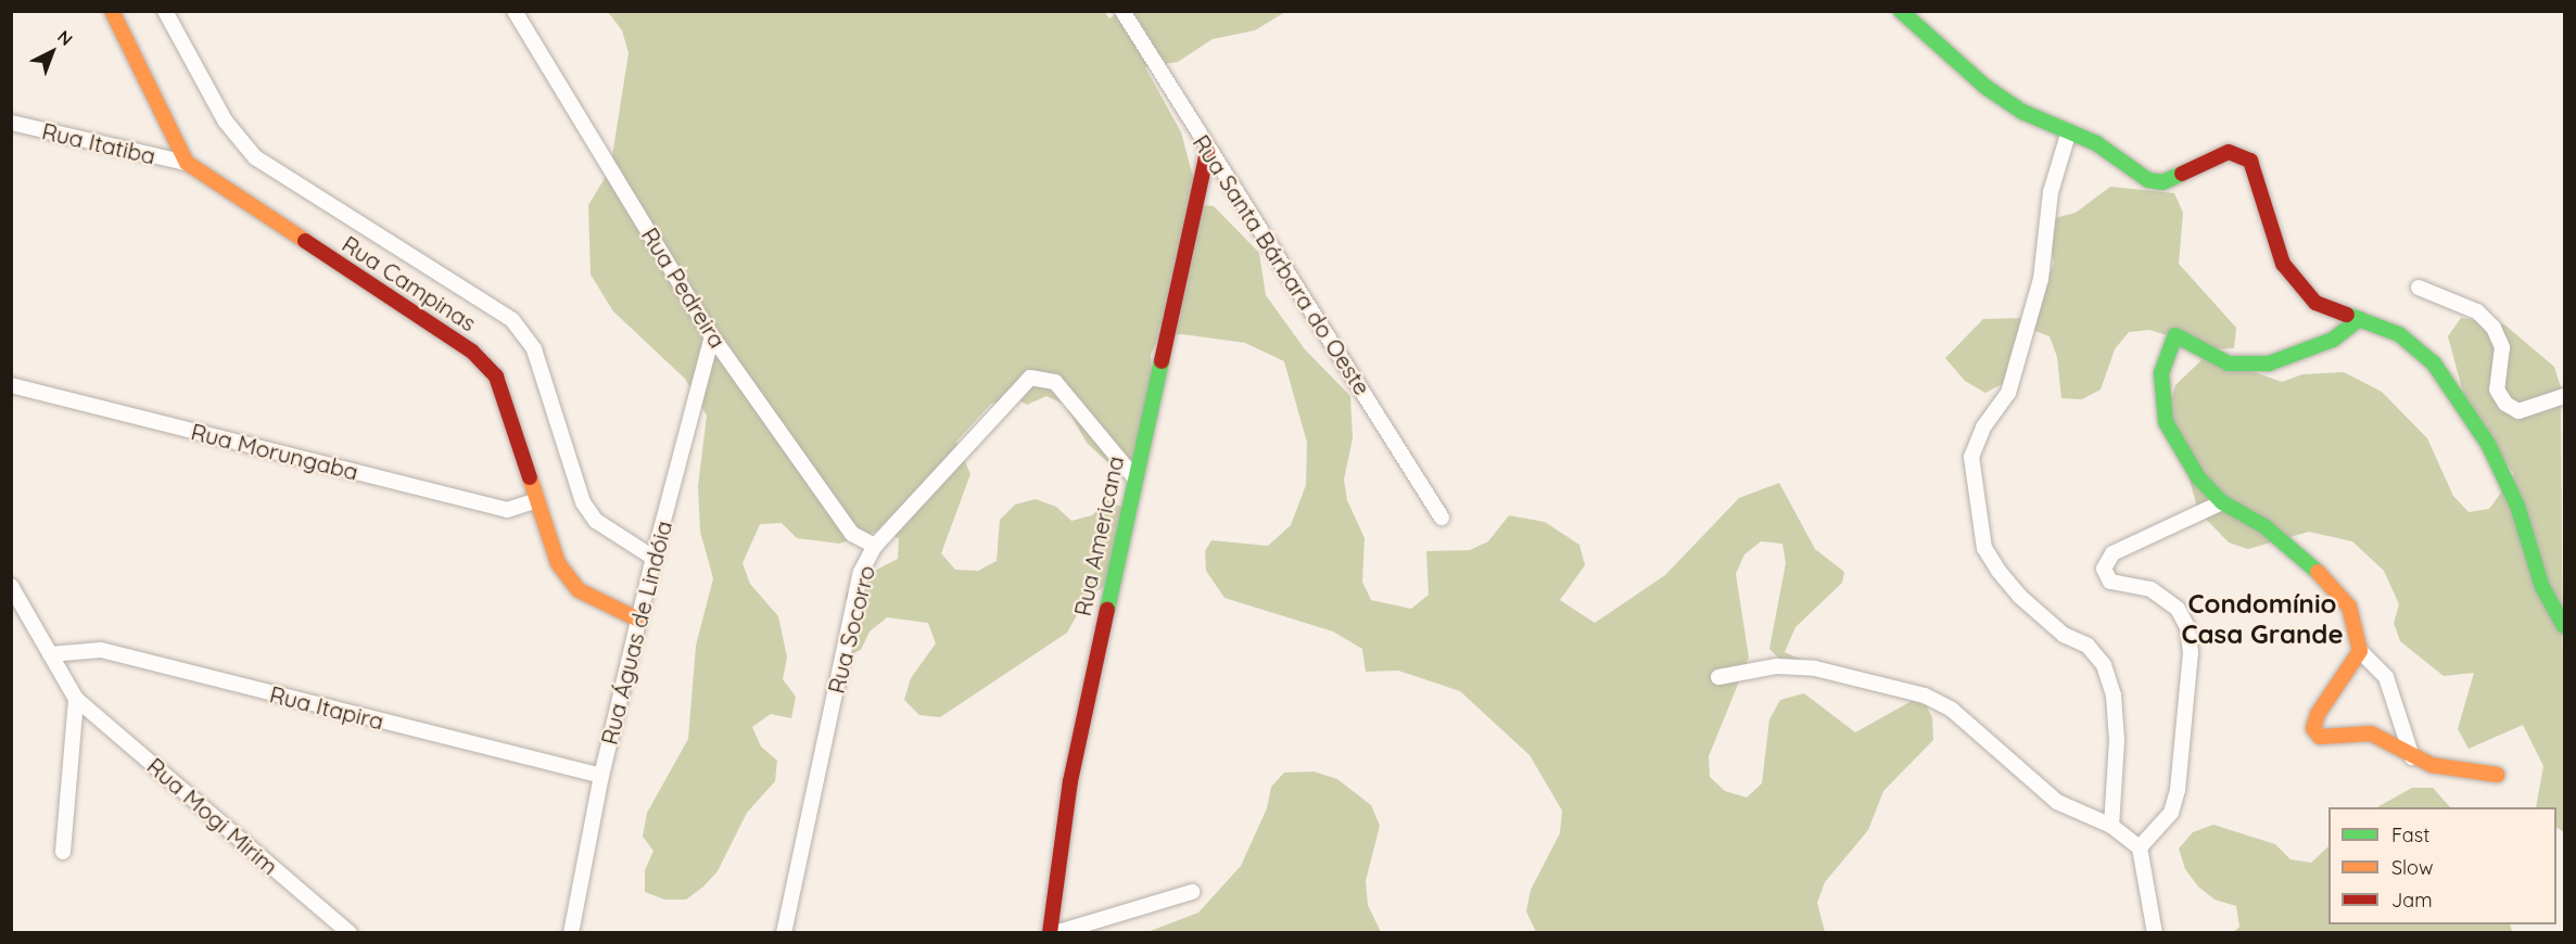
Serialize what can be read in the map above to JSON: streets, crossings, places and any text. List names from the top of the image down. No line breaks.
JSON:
{"streets":{"street":["Rua Itatiba","Rua Santa Bárbara do Oeste","Rua Campinas","Rua Pedreira","Rua Morungaba","Rua Americana","Rua Socorro","Rua Águas de Lindóia","Rua Itapira","Rua Mogi Mirim"]},"crossings":[["Rua Itatiba","Rua Campinas"],["Rua Santa Bárbara do Oeste","Rua Americana"],["Rua Campinas","Rua Morungaba"],["Rua Campinas","Rua Águas de Lindóia"],["Rua Pedreira","Rua Socorro"],["Rua Pedreira","Rua Águas de Lindóia"],["Rua Americana","Rua Socorro"],["Rua Águas de Lindóia","Rua Itapira"],["Rua Itapira","Rua Mogi Mirim"]],"districts":["Condomínio Casa Grande"],"legend":["Fast","Slow","Jam"],"north":"top right"}
